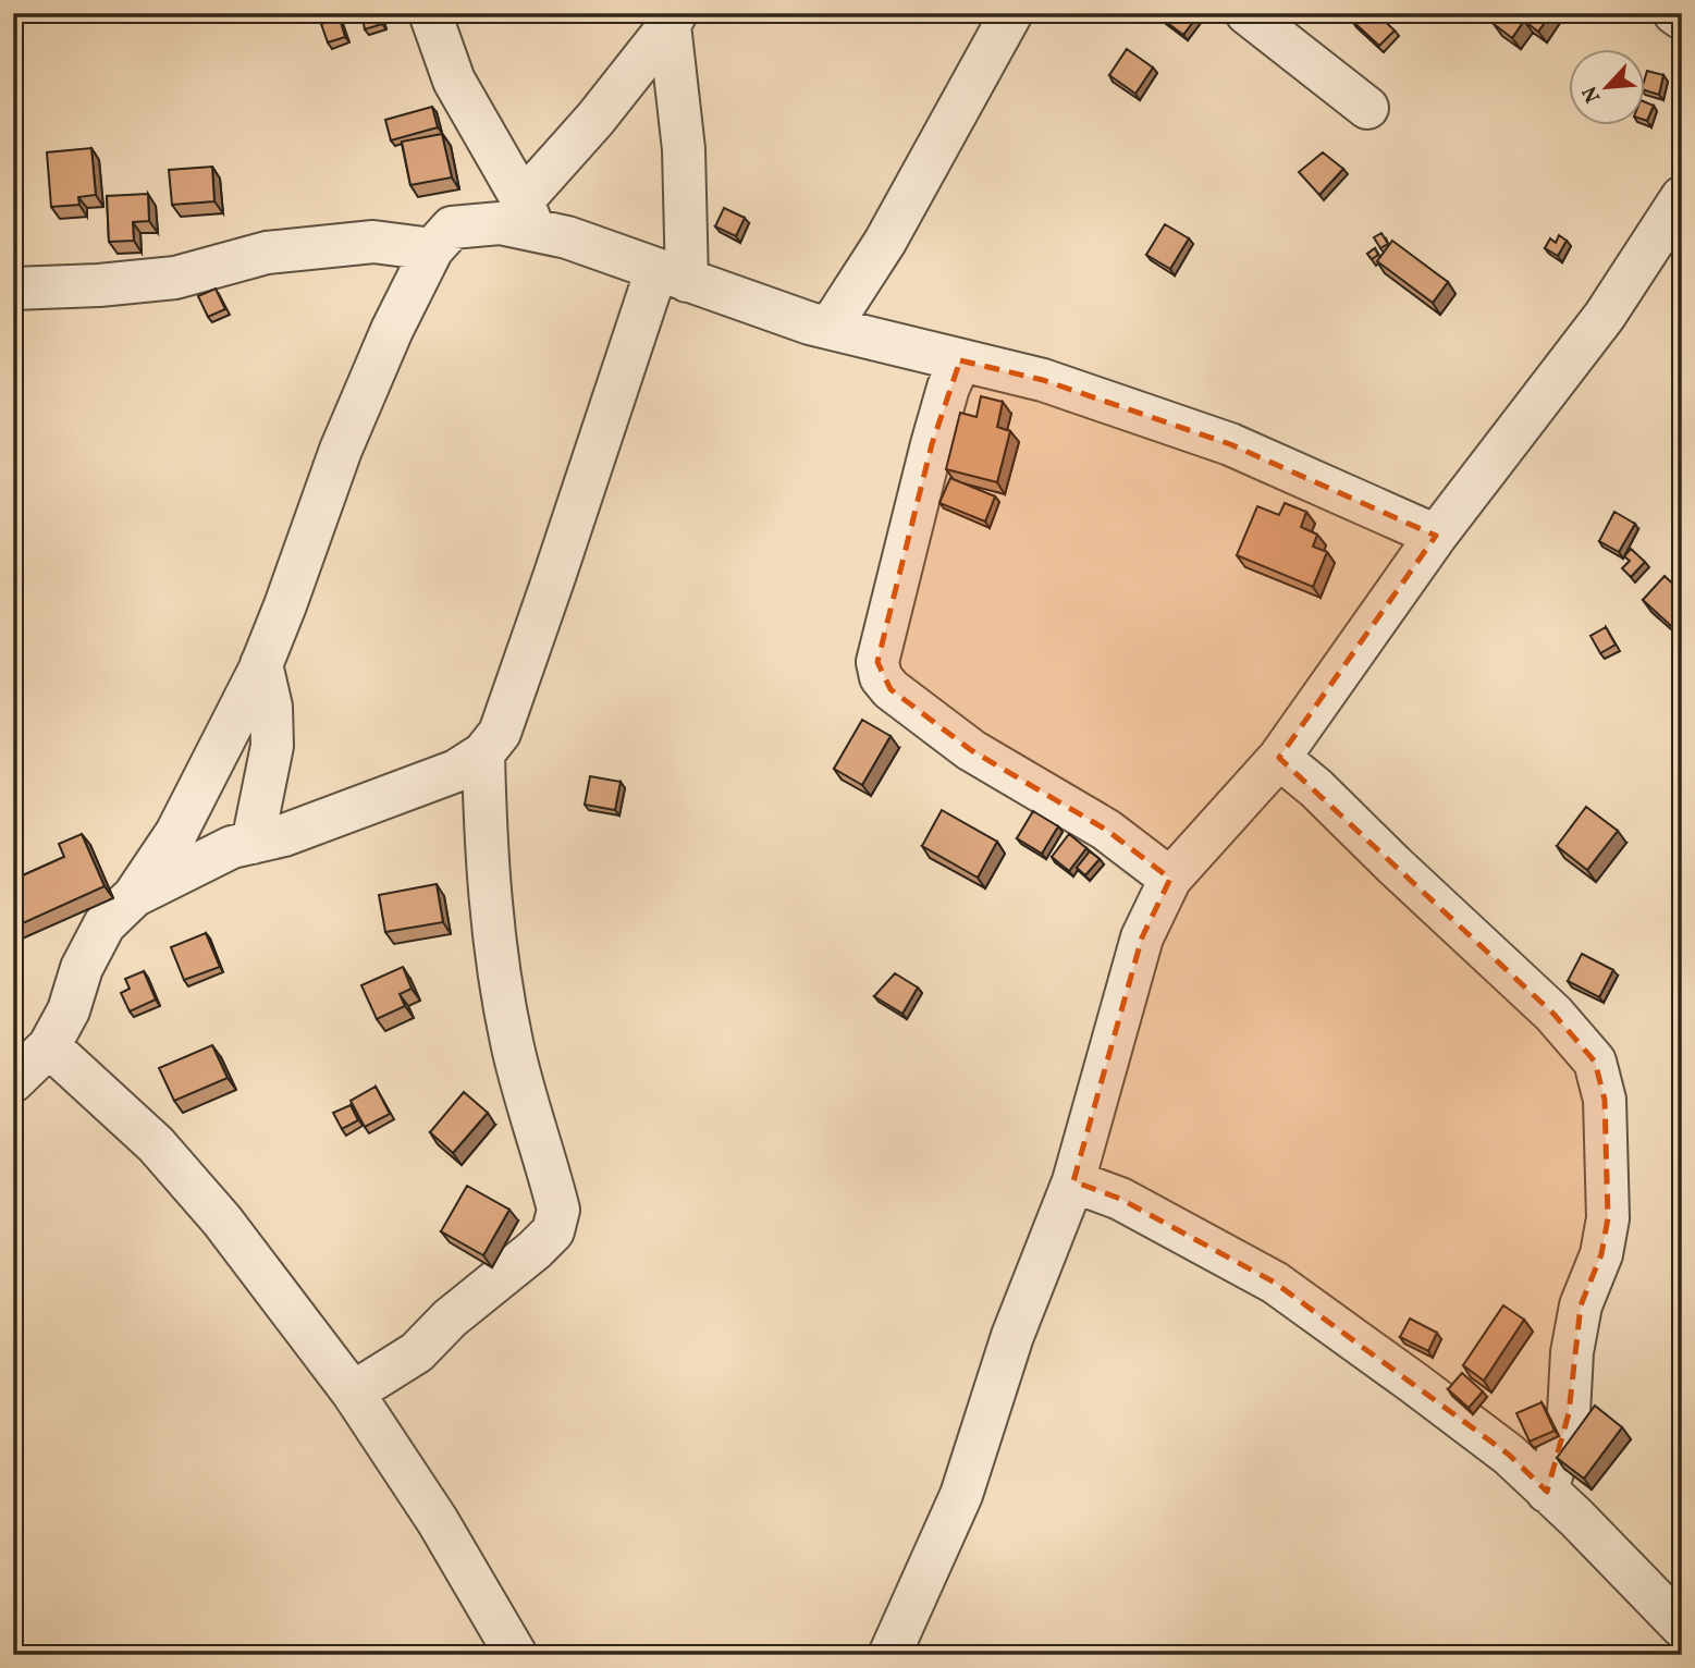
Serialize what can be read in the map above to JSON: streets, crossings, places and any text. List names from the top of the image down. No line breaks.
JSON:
{"north":"bottom left"}
